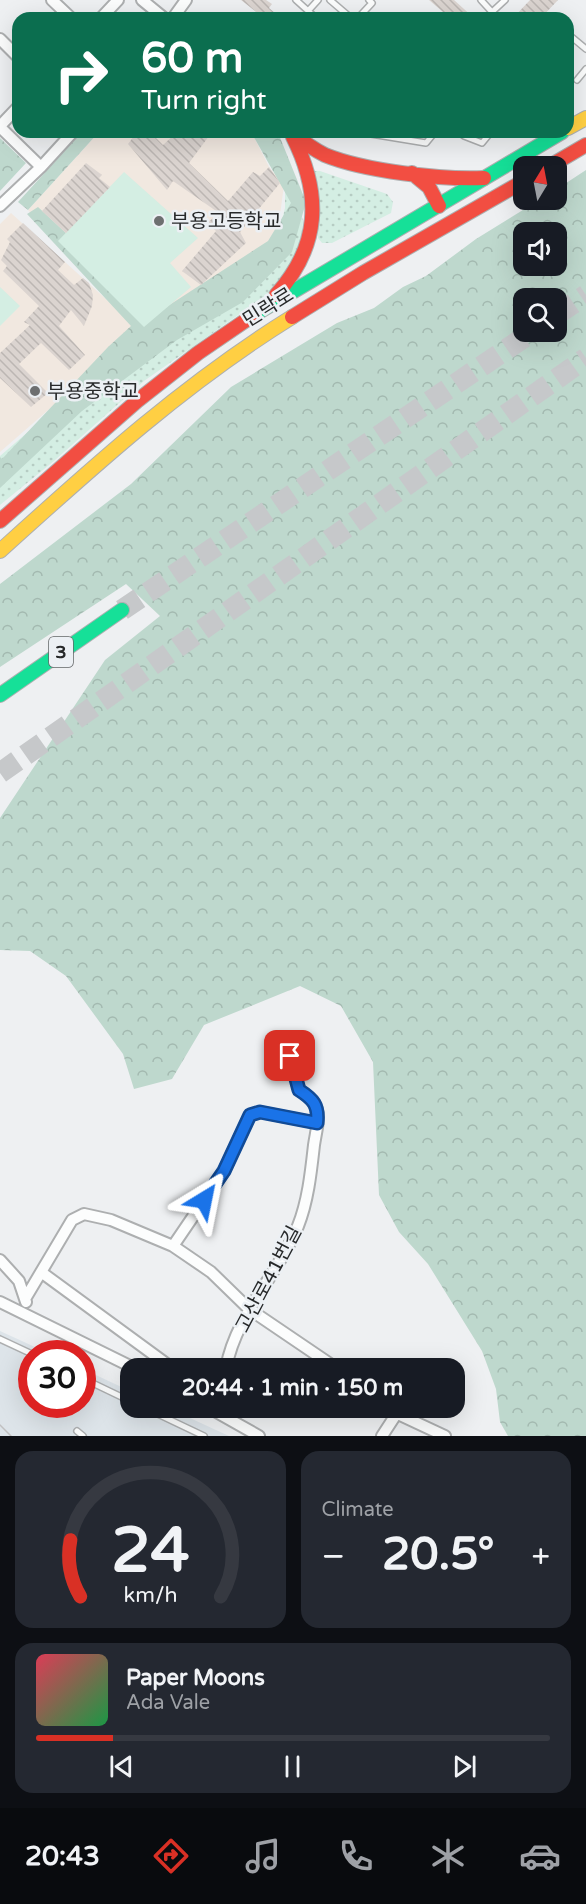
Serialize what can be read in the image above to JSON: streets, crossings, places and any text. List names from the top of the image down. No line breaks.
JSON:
{"streets":{"main road":["민락로","3"],"street":["고산로41번길"]},"places":["부용고등학교","부용중학교"],"north":"top","page":{"turn":["60 m","Turn right"],"limit":"30","trip":"20:44 · 1 min · 150 m","tile":"Climate","heat":["−","20.5°","+"],"song":["Paper Moons","Ada Vale"],"tabs":"20:43","gauge":["24","km/h"]}}
